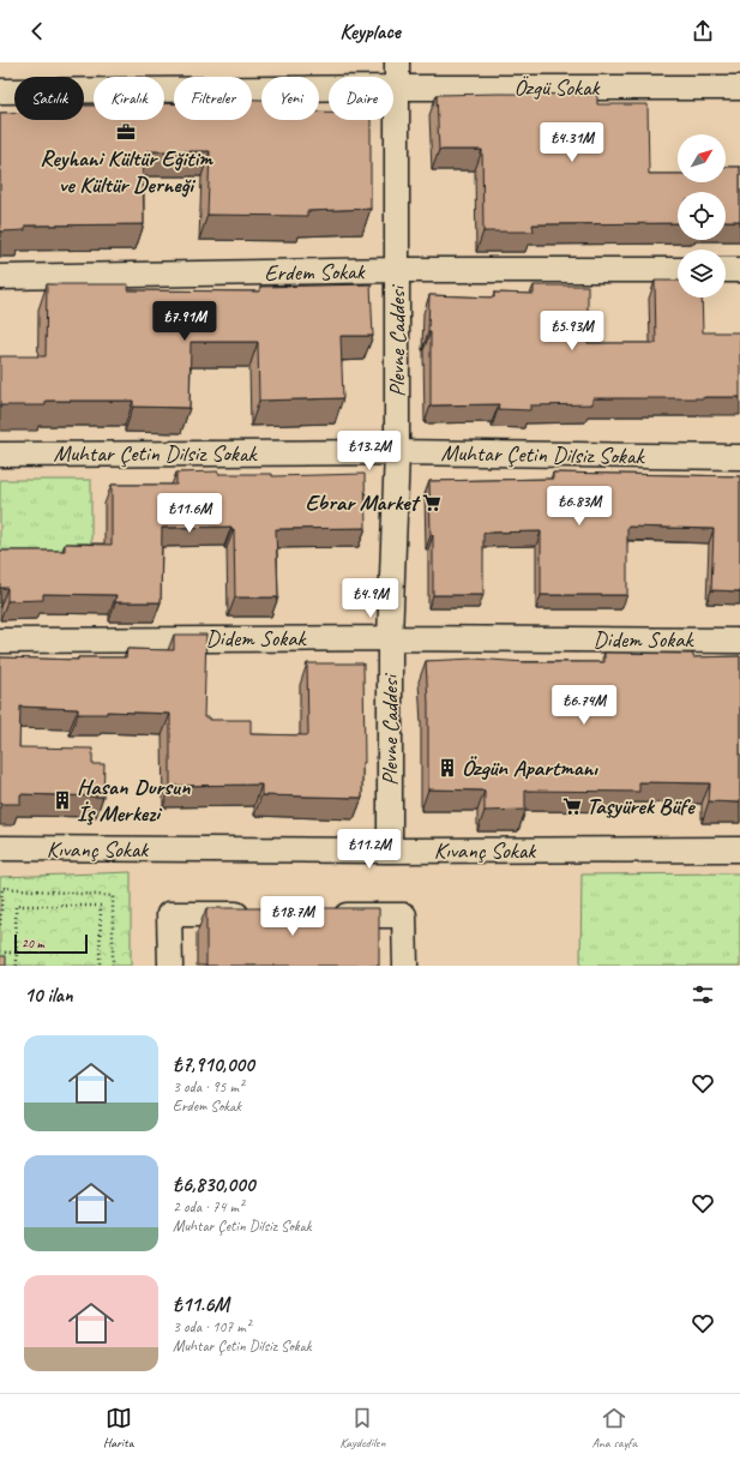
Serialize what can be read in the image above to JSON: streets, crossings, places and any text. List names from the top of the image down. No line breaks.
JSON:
{"streets":{"street":["Özgü Sokak","Erdem Sokak","Plevne Caddesi","Muhtar Çetin Dilsiz Sokak","Didem Sokak","Kıvanç Sokak"]},"crossings":[["Özgü Sokak","Plevne Caddesi"],["Erdem Sokak","Plevne Caddesi"],["Plevne Caddesi","Muhtar Çetin Dilsiz Sokak"],["Plevne Caddesi","Didem Sokak"],["Plevne Caddesi","Kıvanç Sokak"]],"places":{"office":["Reyhani Kültür Eğitim ve Kültür Derneği"],"supermarket":["Ebrar Market","Taşyürek Büfe"],"building":["Özgün Apartmanı","Hasan Dursun İş Merkezi"]},"scale_bar":"20 m","north":"top right","page":{"header":"Keyplace","chip":["Satılık","Kiralık","Filtreler","Yeni","Daire"],"price":["₺4.31M","₺7.91M","₺5.93M","₺13.2M","₺6.83M","₺11.6M","₺4.9M","₺6.74M","₺11.2M","₺18.7M"],"scale":"20 m","heading":"10 ilan","list":[{"name":"₺7,910,000","note":"3 oda · 95 m² · Erdem Sokak"},{"name":"₺6,830,000","note":"2 oda · 74 m² · Muhtar Çetin Dilsiz Sokak"},{"name":"₺11.6M","note":"3 oda · 107 m² · Muhtar Çetin Dilsiz Sokak"}],"tabs":["Harita","Kaydedilen","Ana sayfa"]}}
